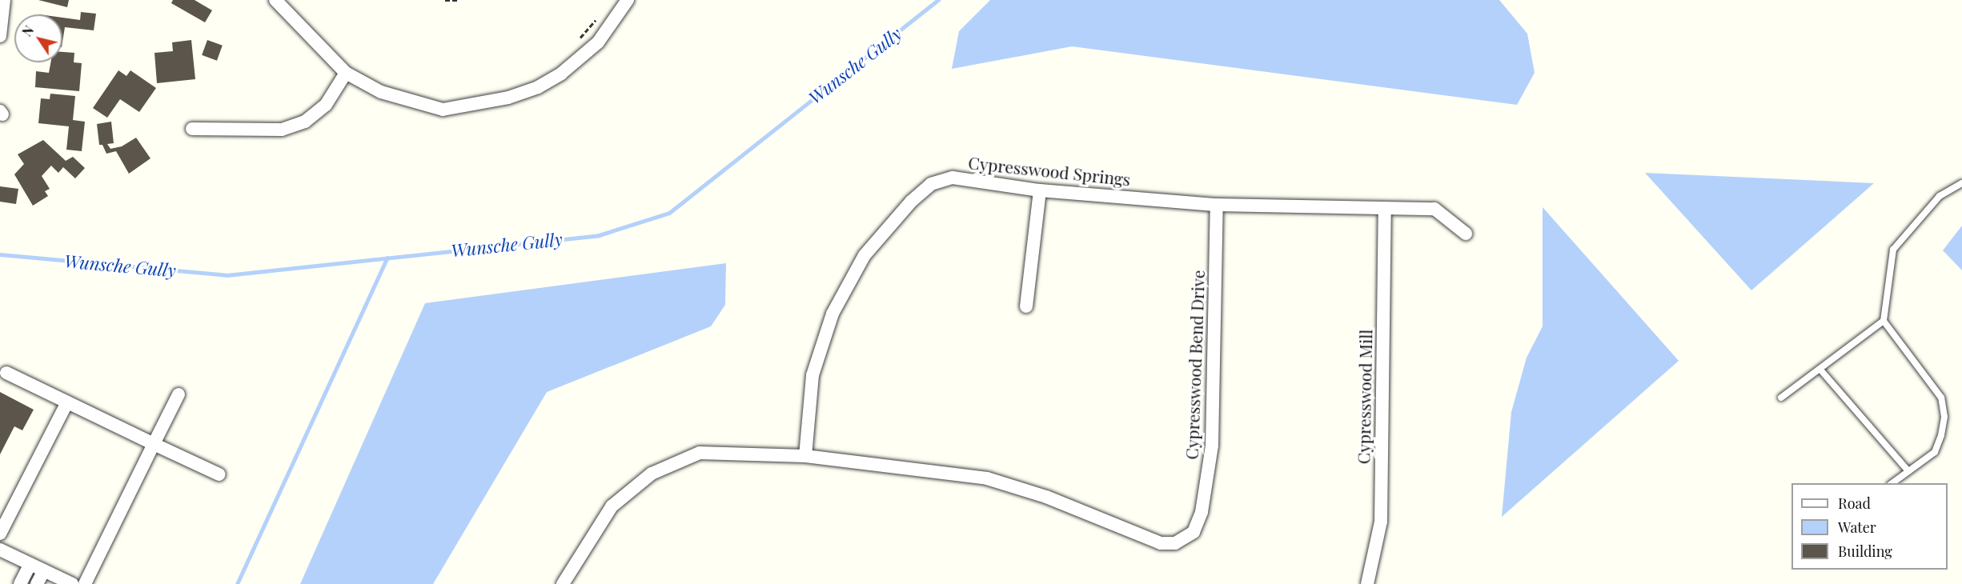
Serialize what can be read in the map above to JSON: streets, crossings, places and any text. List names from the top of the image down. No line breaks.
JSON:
{"streets":{"street":["Cypresswood Springs","Cypresswood Bend Drive","Cypresswood Mill"]},"crossings":[["Cypresswood Springs","Cypresswood Bend Drive"],["Cypresswood Springs","Cypresswood Mill"]],"water":["Wunsche Gully"],"legend":["Road","Water","Building"],"north":"top left"}
